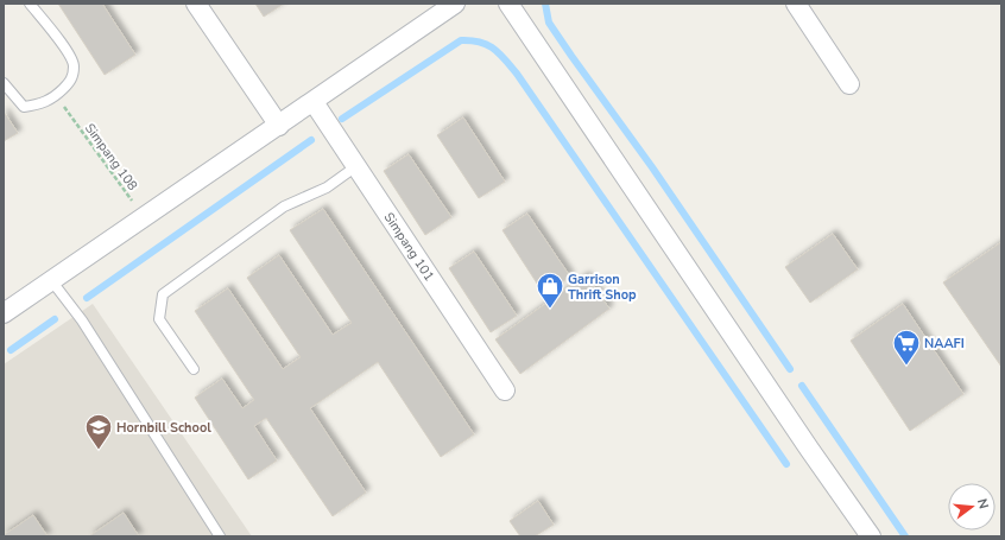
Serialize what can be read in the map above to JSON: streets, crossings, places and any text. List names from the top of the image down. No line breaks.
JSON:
{"streets":{"street":["Simpang 101"],"path":["Simpang 108"]},"places":{"shop":["Garrison Thrift Shop"],"supermarket":["NAAFI"],"school or university":["Hornbill School"]},"north":"right"}
